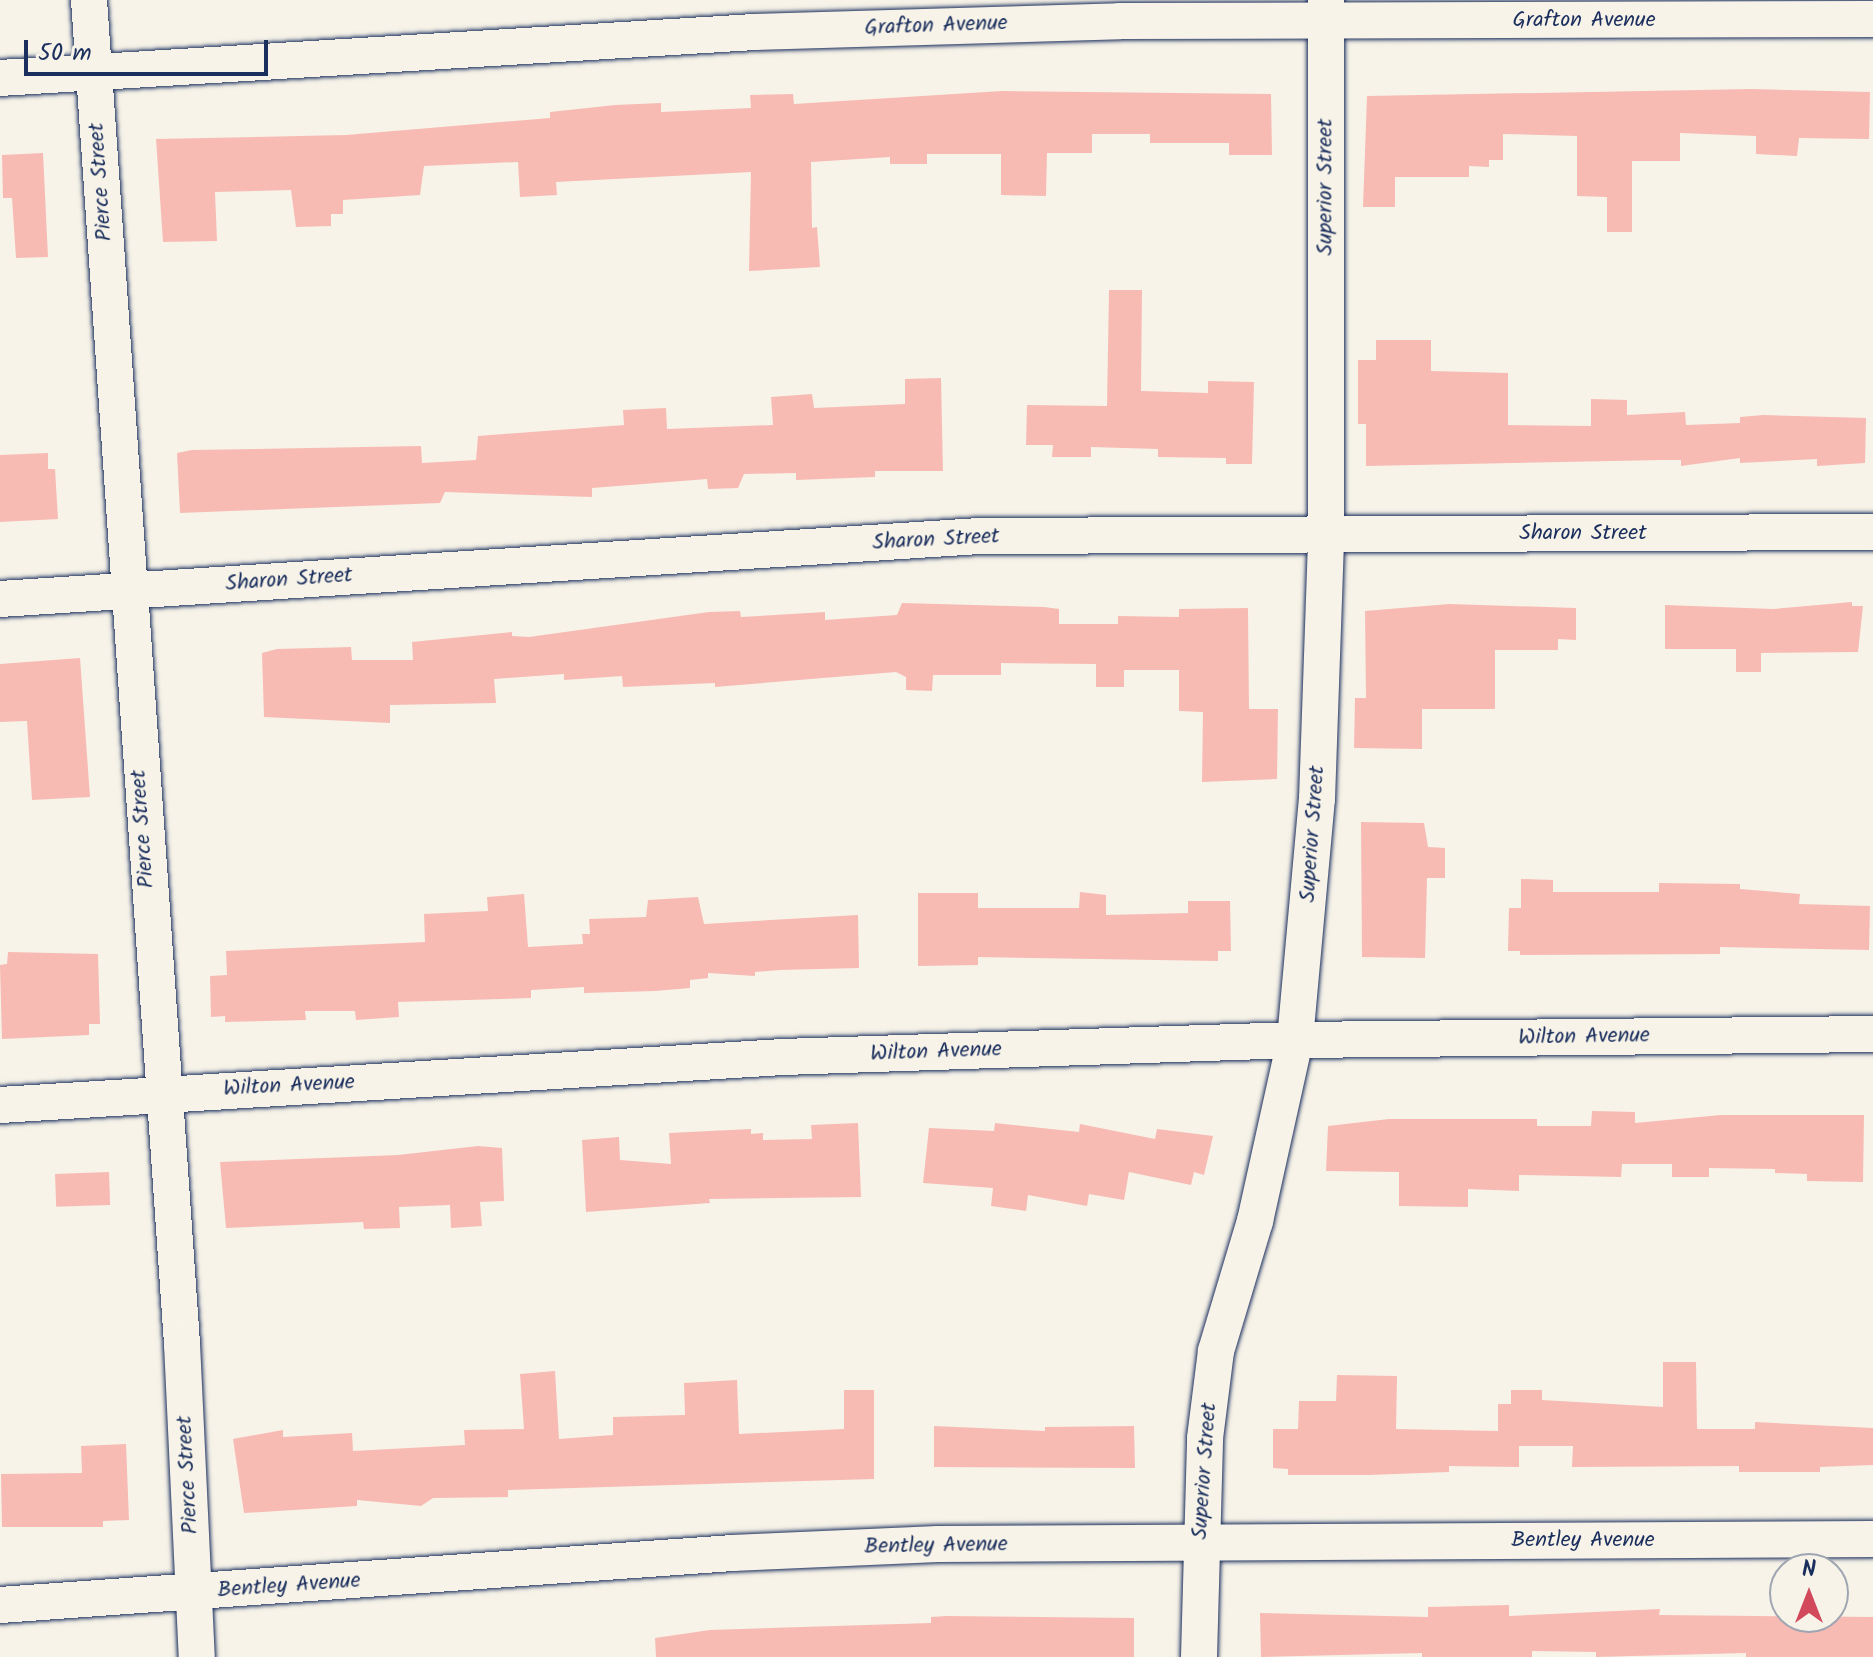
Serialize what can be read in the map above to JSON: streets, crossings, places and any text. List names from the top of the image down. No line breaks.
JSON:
{"streets":{"street":["Grafton Avenue","Pierce Street","Superior Street","Sharon Street","Wilton Avenue","Bentley Avenue"]},"crossings":[["Grafton Avenue","Pierce Street"],["Grafton Avenue","Superior Street"],["Pierce Street","Sharon Street"],["Pierce Street","Wilton Avenue"],["Pierce Street","Bentley Avenue"],["Superior Street","Sharon Street"],["Superior Street","Wilton Avenue"],["Superior Street","Bentley Avenue"]],"scale_bar":"50 m","north":"top"}
